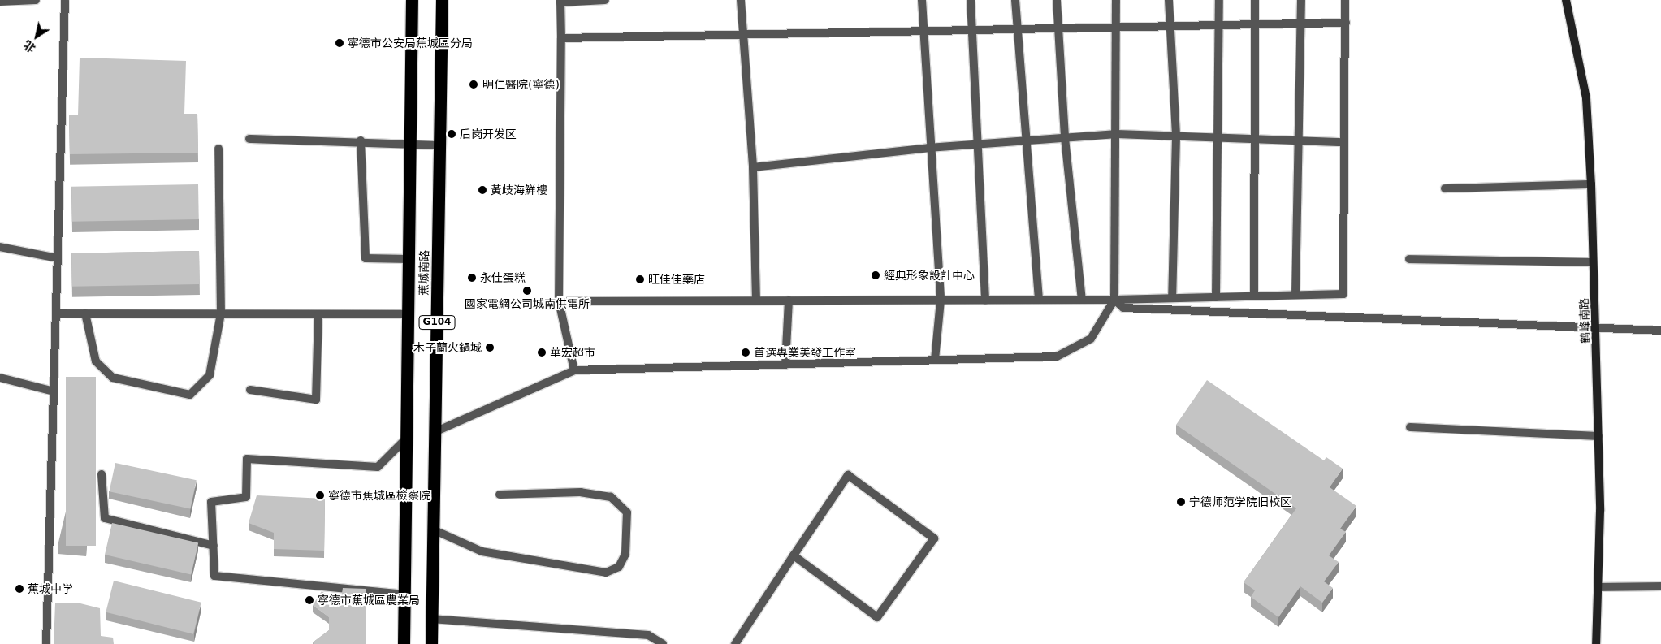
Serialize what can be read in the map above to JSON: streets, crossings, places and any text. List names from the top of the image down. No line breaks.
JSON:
{"streets":{"highway":["蕉城南路","G104"],"street":["鹤峰南路"]},"places":["寧德市公安局蕉城區分局","明仁醫院(寧德)","后岗开发区","黃歧海鮮樓","經典形象設計中心","永佳蛋糕","旺佳佳藥店","國家電網公司城南供電所","木子蘭火鍋城","華宏超市","首選專業美發工作室","寧德市蕉城區檢察院","宁德师范学院旧校区","蕉城中学","寧德市蕉城區農業局"],"north":"bottom left"}
